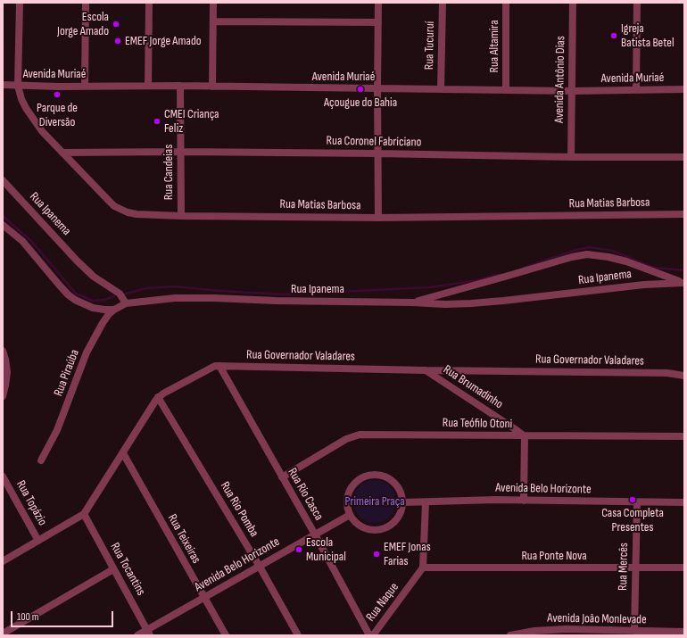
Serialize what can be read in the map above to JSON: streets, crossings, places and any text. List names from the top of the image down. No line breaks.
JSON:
{"streets":{"street":["Rua Tucuruí","Rua Altamira","Avenida Muriaé","Avenida Antônio Dias","Rua Coronel Fabriciano","Rua Candeias","Rua Matias Barbosa","Rua Ipanema","Rua Governador Valadares","Rua Piraúba","Rua Brumadinho","Rua Teófilo Otoni","Avenida Belo Horizonte","Rua Rio Casca","Rua Topázio","Rua Rio Pomba","Rua Teixeiras","Rua Ponte Nova","Rua Mercês","Rua Tocantins","Rua Naque","Avenida João Monlevade"]},"crossings":[["Rua Tucuruí","Avenida Muriaé"],["Rua Altamira","Avenida Muriaé"],["Avenida Muriaé","Avenida Antônio Dias"],["Avenida Muriaé","Rua Candeias"],["Avenida Muriaé","Rua Matias Barbosa"],["Avenida Antônio Dias","Rua Coronel Fabriciano"],["Rua Coronel Fabriciano","Rua Candeias"],["Rua Coronel Fabriciano","Rua Matias Barbosa"],["Rua Candeias","Rua Matias Barbosa"],["Rua Ipanema","Rua Piraúba"],["Rua Governador Valadares","Rua Brumadinho"],["Rua Governador Valadares","Rua Rio Casca"],["Rua Governador Valadares","Rua Topázio"],["Rua Governador Valadares","Rua Rio Pomba"],["Rua Governador Valadares","Rua Teixeiras"],["Rua Governador Valadares","Rua Tocantins"],["Rua Brumadinho","Rua Teófilo Otoni"],["Rua Teófilo Otoni","Rua Rio Casca"],["Avenida Belo Horizonte","Rua Rio Casca"],["Avenida Belo Horizonte","Rua Rio Pomba"],["Avenida Belo Horizonte","Rua Teixeiras"],["Avenida Belo Horizonte","Rua Mercês"],["Avenida Belo Horizonte","Rua Tocantins"],["Rua Ponte Nova","Rua Mercês"],["Rua Ponte Nova","Rua Naque"],["Rua Mercês","Avenida João Monlevade"]],"parks":["Primeira Praça"],"places":["Escola Jorge Amado","Igreja Batista Betel","EMEF Jorge Amado","Açougue do Bahia","Parque de Diversão","CMEI Criança Feliz","Casa Completa Presentes","Escola Municipal","EMEF Jonas Farias"],"scale_bar":"100 m"}
